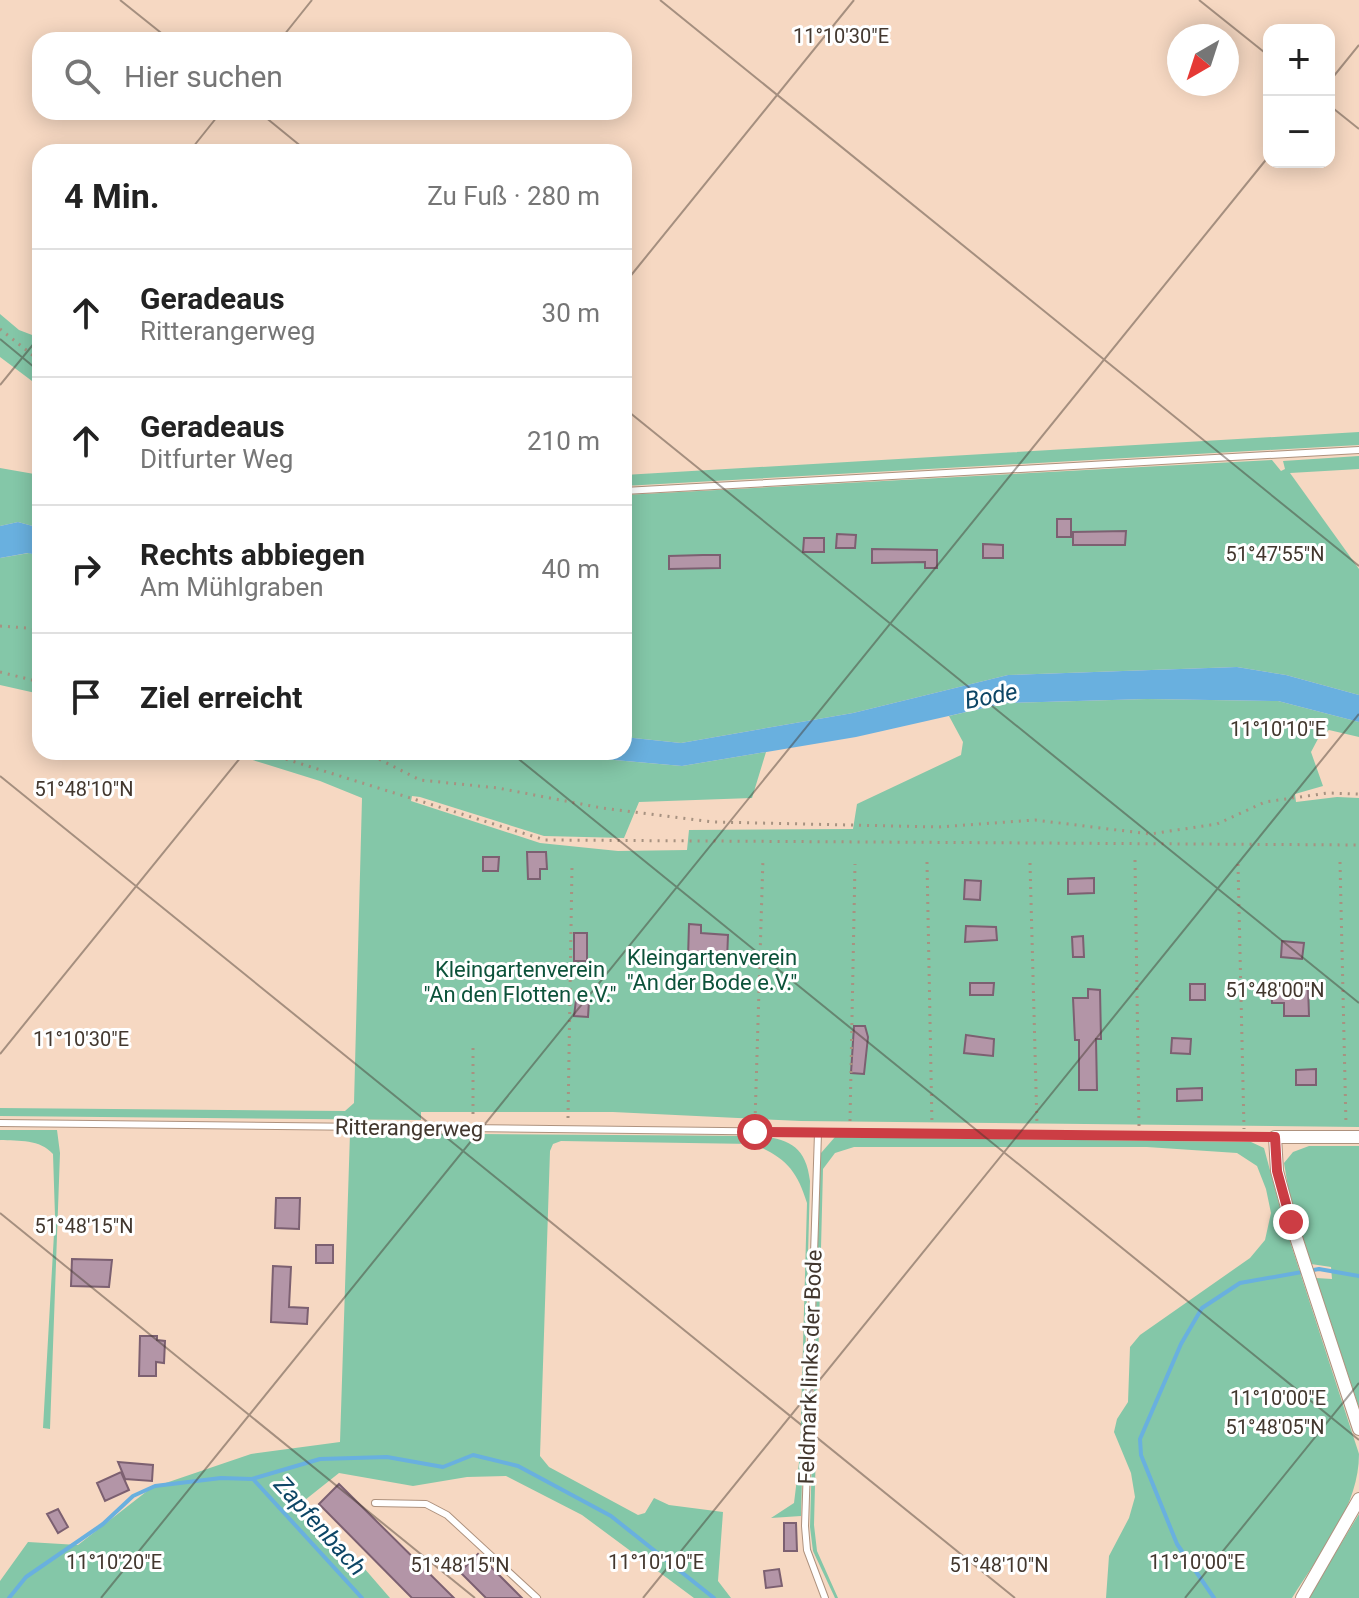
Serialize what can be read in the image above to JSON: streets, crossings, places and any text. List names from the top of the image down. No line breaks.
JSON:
{"streets":{"lane":["Ritterangerweg","Feldmark links der Bode"]},"crossings":[["Ritterangerweg","Feldmark links der Bode"]],"water":["Bode","Zapfenbach"],"parks":["Kleingartenverein \"An der Bode e.V.\"","Kleingartenverein \"An den Flotten e.V.\""],"north":"bottom left","page":{"map_buttons":["+","−"],"search":"Hier suchen","heading":["4 Min.","Zu Fuß · 280 m"],"list":[["Geradeaus","Ritterangerweg","30 m"],["Geradeaus","Ditfurter Weg","210 m"],["Rechts abbiegen","Am Mühlgraben","40 m"],"Ziel erreicht"]},"coordinates":["11°10'30\"E","51°47'55\"N","11°10'10\"E","51°48'10\"N","51°48'00\"N","51°48'15\"N","11°10'00\"E","51°48'05\"N","11°10'20\"E"]}
